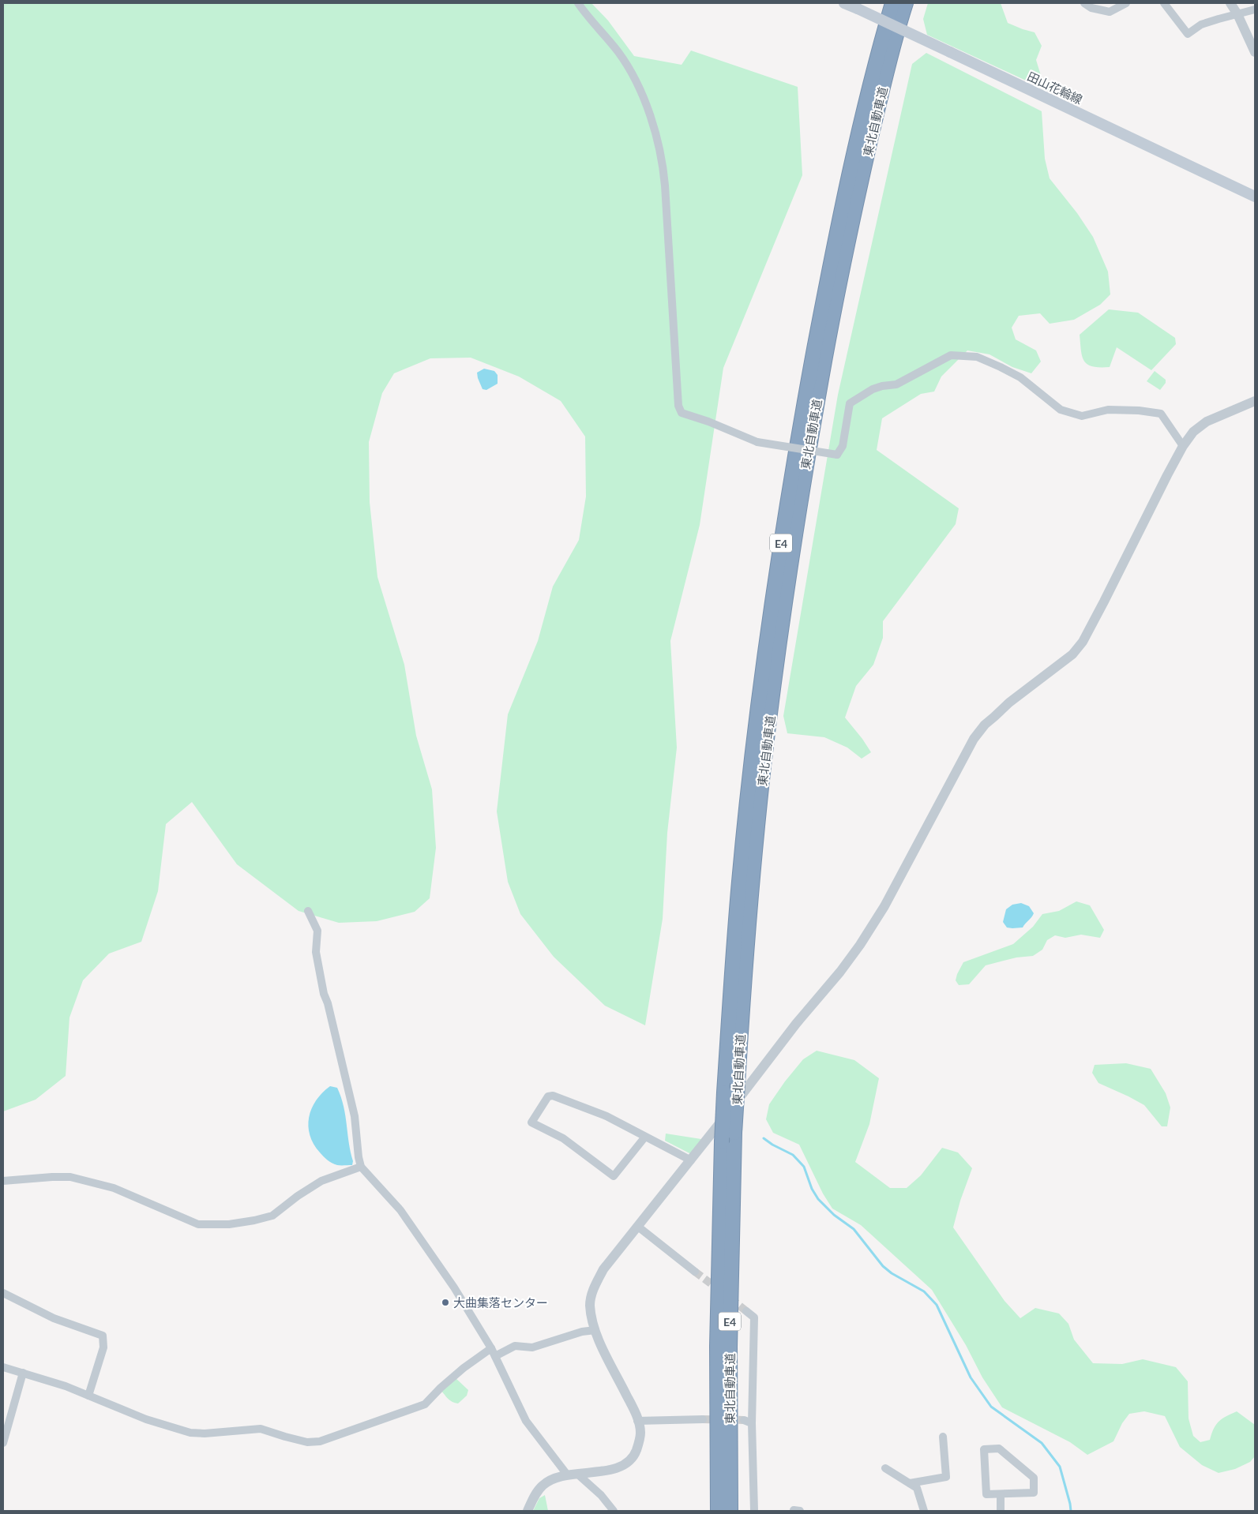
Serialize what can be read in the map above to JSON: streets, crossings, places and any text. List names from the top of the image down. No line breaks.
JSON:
{"streets":{"highway":["東北自動車道","E4"],"main road":["田山花輪線"]},"places":["大曲集落センター"]}
